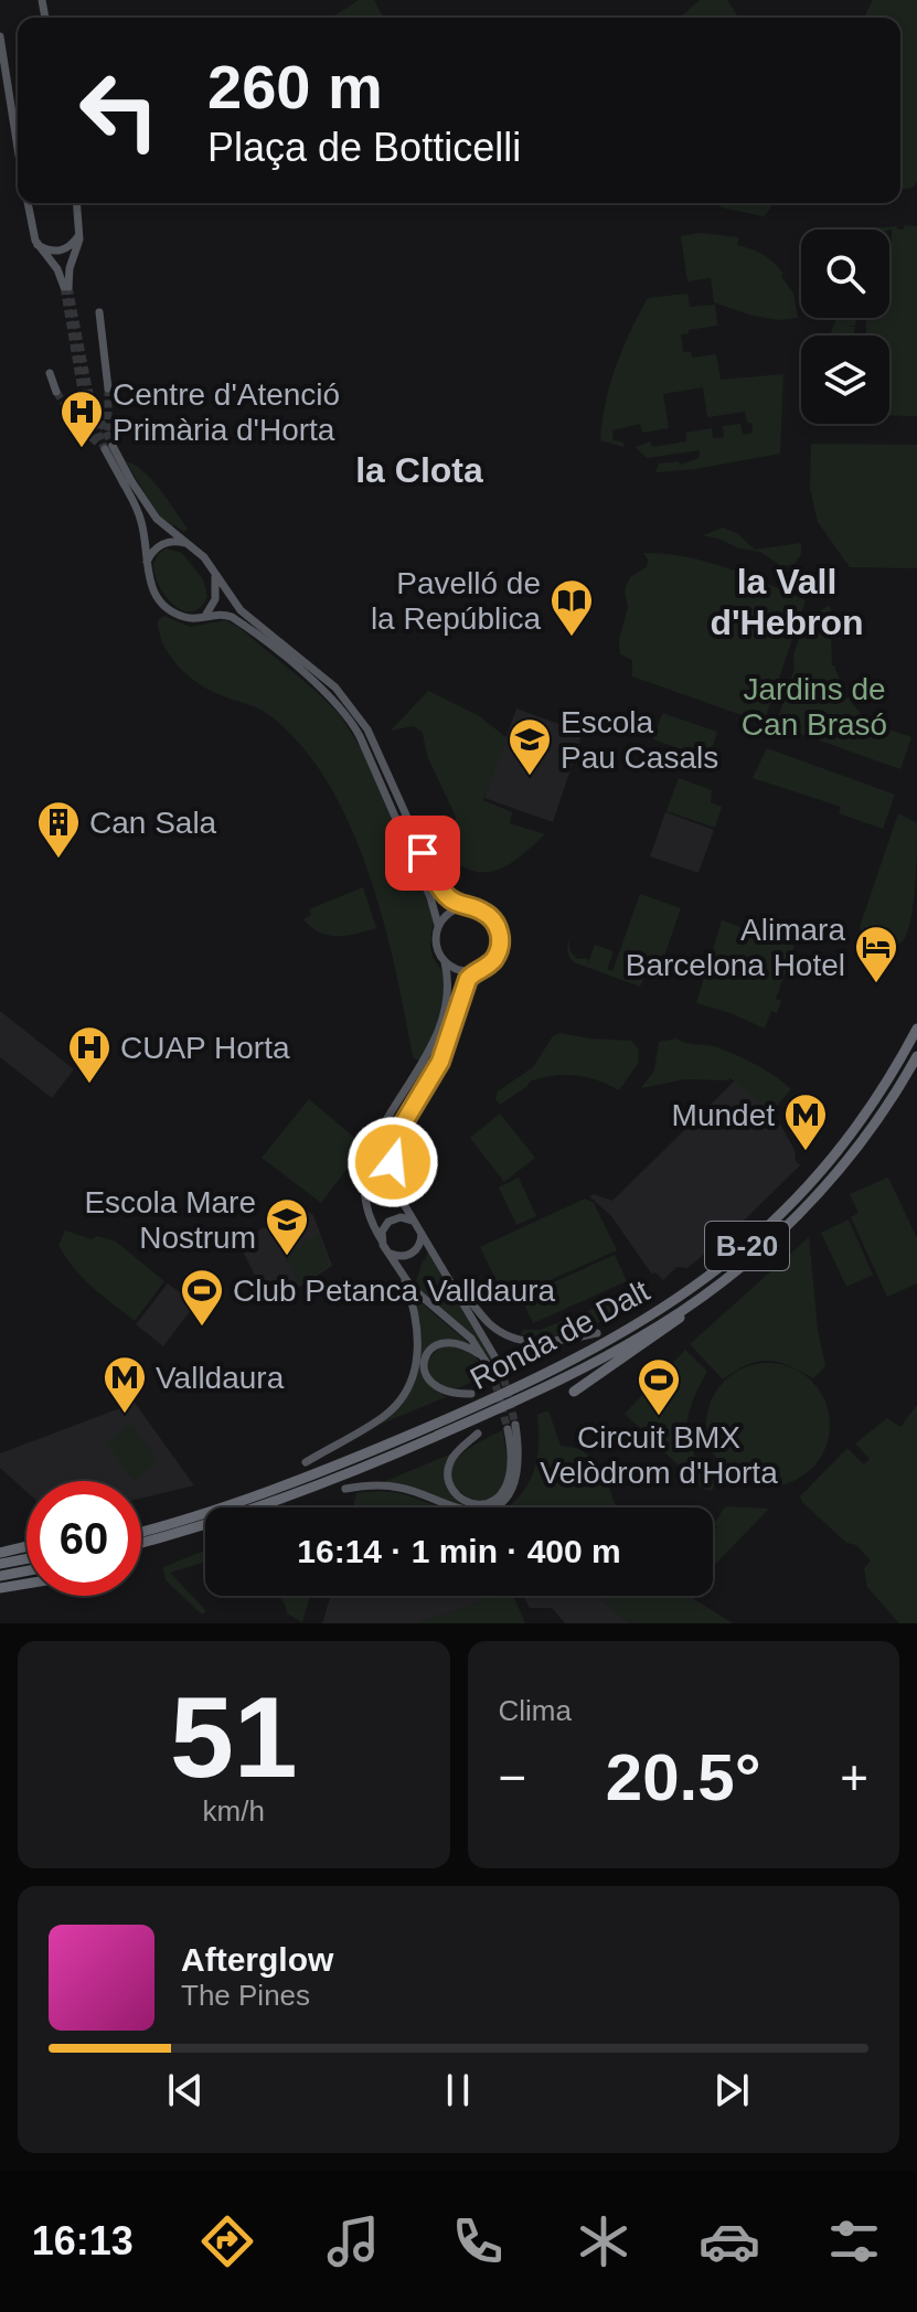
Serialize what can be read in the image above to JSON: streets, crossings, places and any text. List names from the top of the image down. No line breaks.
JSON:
{"streets":{"highway":["B-20","Ronda de Dalt"]},"districts":["la Clota","la Vall d'Hebron"],"parks":["Jardins de Can Brasó"],"places":{"hospital":["Centre d'Atenció Primària d'Horta","CUAP Horta"],"library":["Pavelló de la República"],"school or university":["Escola Pau Casals","Escola Mare Nostrum"],"building":["Can Sala"],"hotel":["Alimara Barcelona Hotel"],"metro station":["Mundet","Valldaura"],"sports":["Club Petanca Valldaura","Circuit BMX Velòdrom d'Horta"]},"page":{"turn":["260 m","Plaça de Botticelli"],"limit":"60","trip":"16:14 · 1 min · 400 m","tile":[["51","km/h"],"Clima"],"heat":["−","20.5°","+"],"song":["Afterglow","The Pines"],"tabs":"16:13"}}
